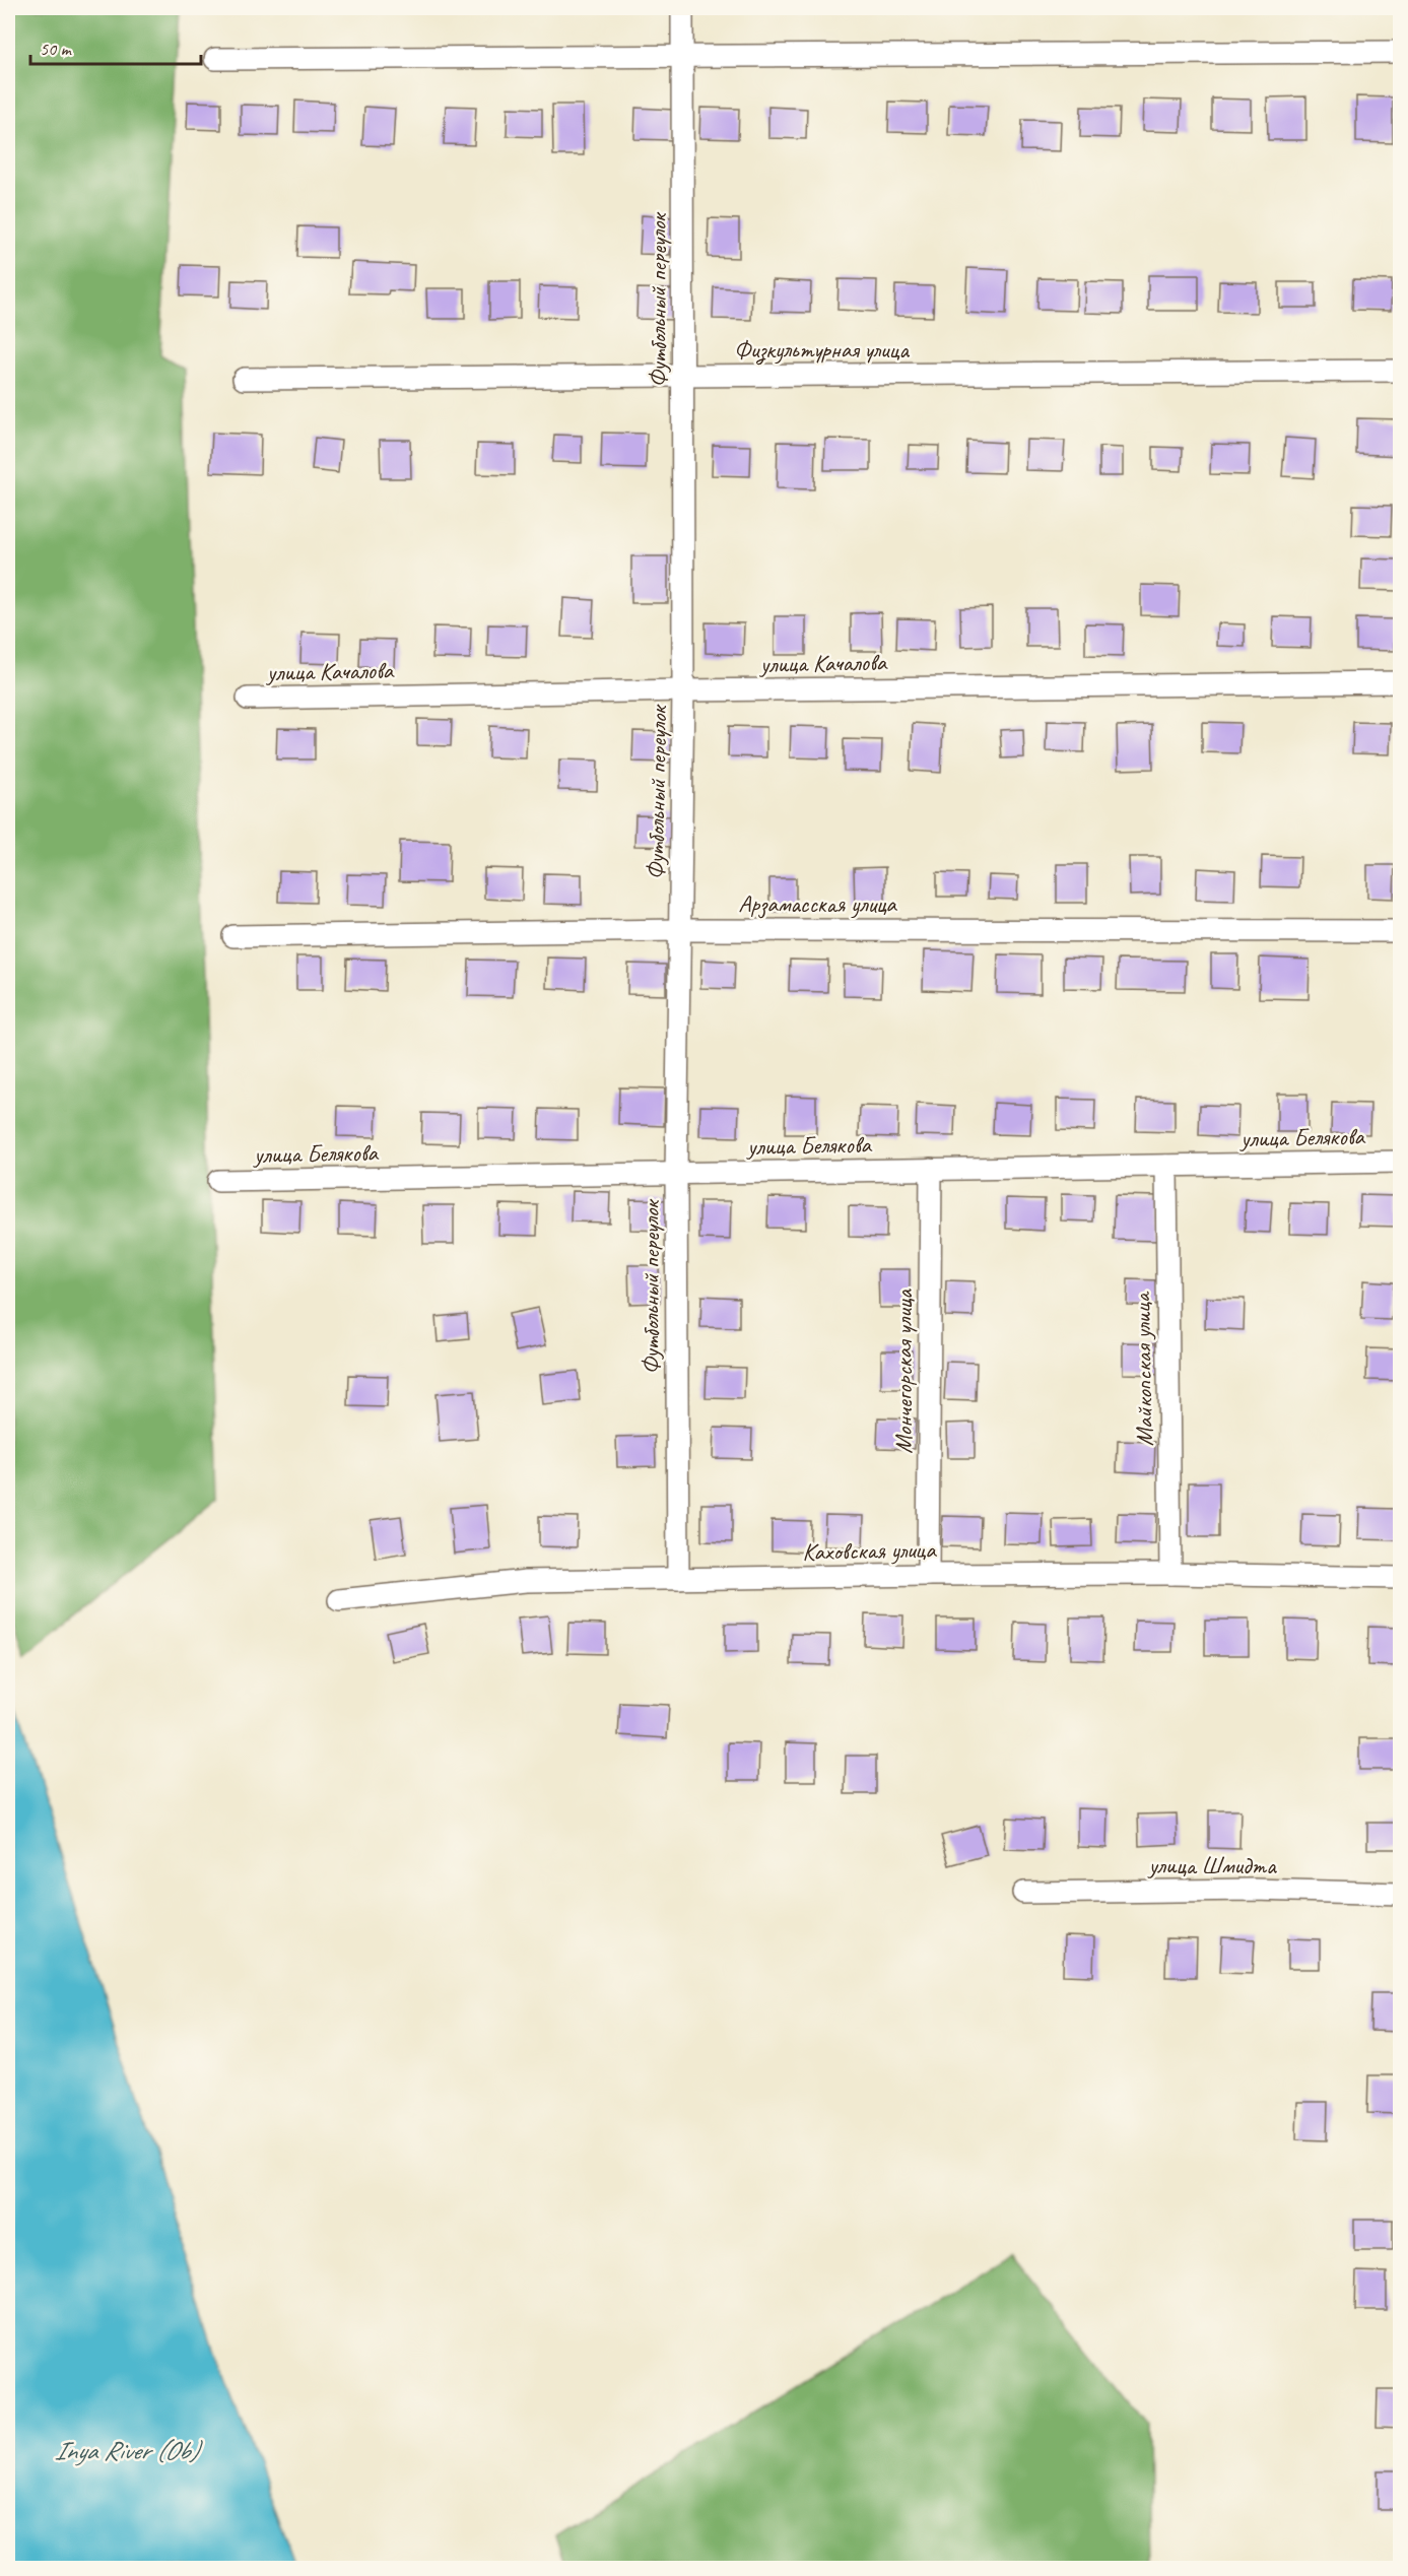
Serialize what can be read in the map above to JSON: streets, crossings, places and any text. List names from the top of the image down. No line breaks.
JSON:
{"streets":{"street":["Футбольный переулок","Физкультурная улица","улица Качалова","Арзамасская улица","улица Белякова","Майкопская улица","Мончегорская улица","Каховская улица","улица Шмидта"]},"crossings":[["Футбольный переулок","Физкультурная улица"],["Футбольный переулок","улица Качалова"],["Футбольный переулок","Арзамасская улица"],["Футбольный переулок","улица Белякова"],["Футбольный переулок","Каховская улица"],["улица Белякова","Майкопская улица"],["улица Белякова","Мончегорская улица"],["Майкопская улица","Каховская улица"],["Мончегорская улица","Каховская улица"]],"water":["Inya River (Ob)"],"scale_bar":"50 m"}
